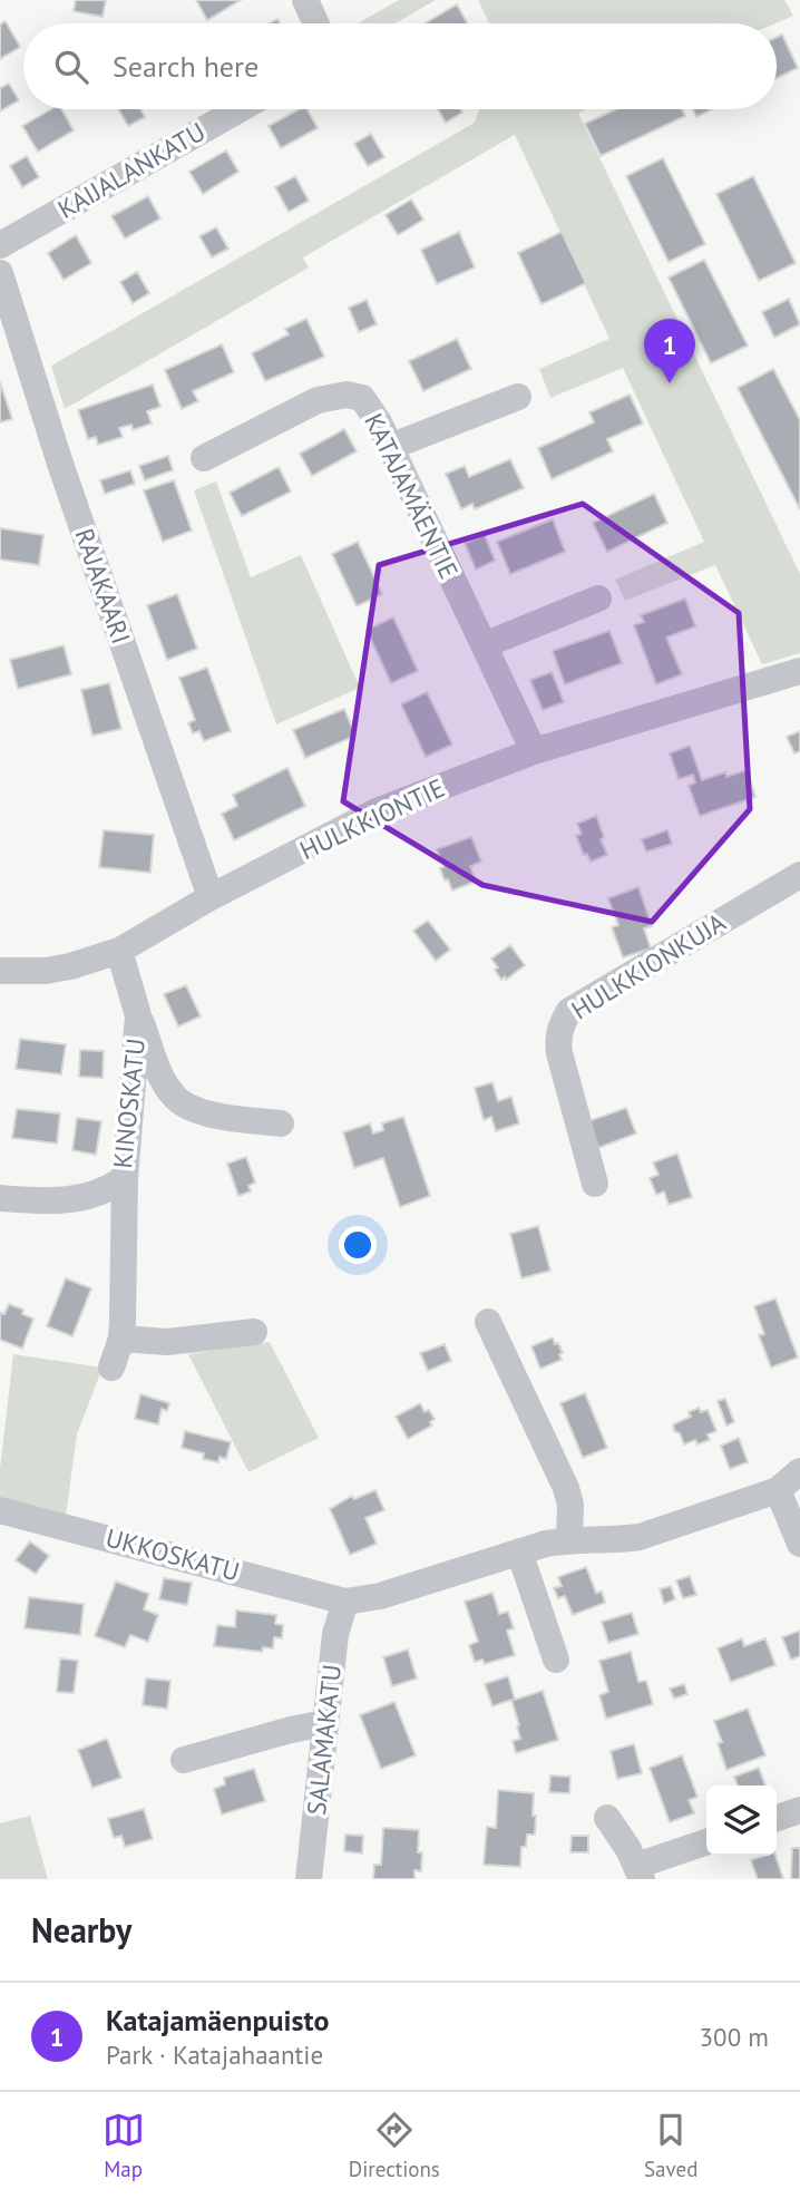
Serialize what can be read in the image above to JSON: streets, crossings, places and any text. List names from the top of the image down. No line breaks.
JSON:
{"streets":{"street":["KAIJALANKATU","KATAJAMÄENTIE","RAJAKAARI","HULKKIONTIE","HULKKIONKUJA","KINOSKATU","UKKOSKATU","SALAMAKATU"]},"crossings":[["KATAJAMÄENTIE","HULKKIONTIE"],["RAJAKAARI","HULKKIONTIE"],["HULKKIONTIE","KINOSKATU"],["UKKOSKATU","SALAMAKATU"]],"page":{"search":"Search here","pins":"1","heading":"Nearby","list":[{"mark":"1","name":"Katajamäenpuisto","note":"Park · Katajahaantie","value":"300 m"}],"nav":["Map","Directions","Saved"]}}
